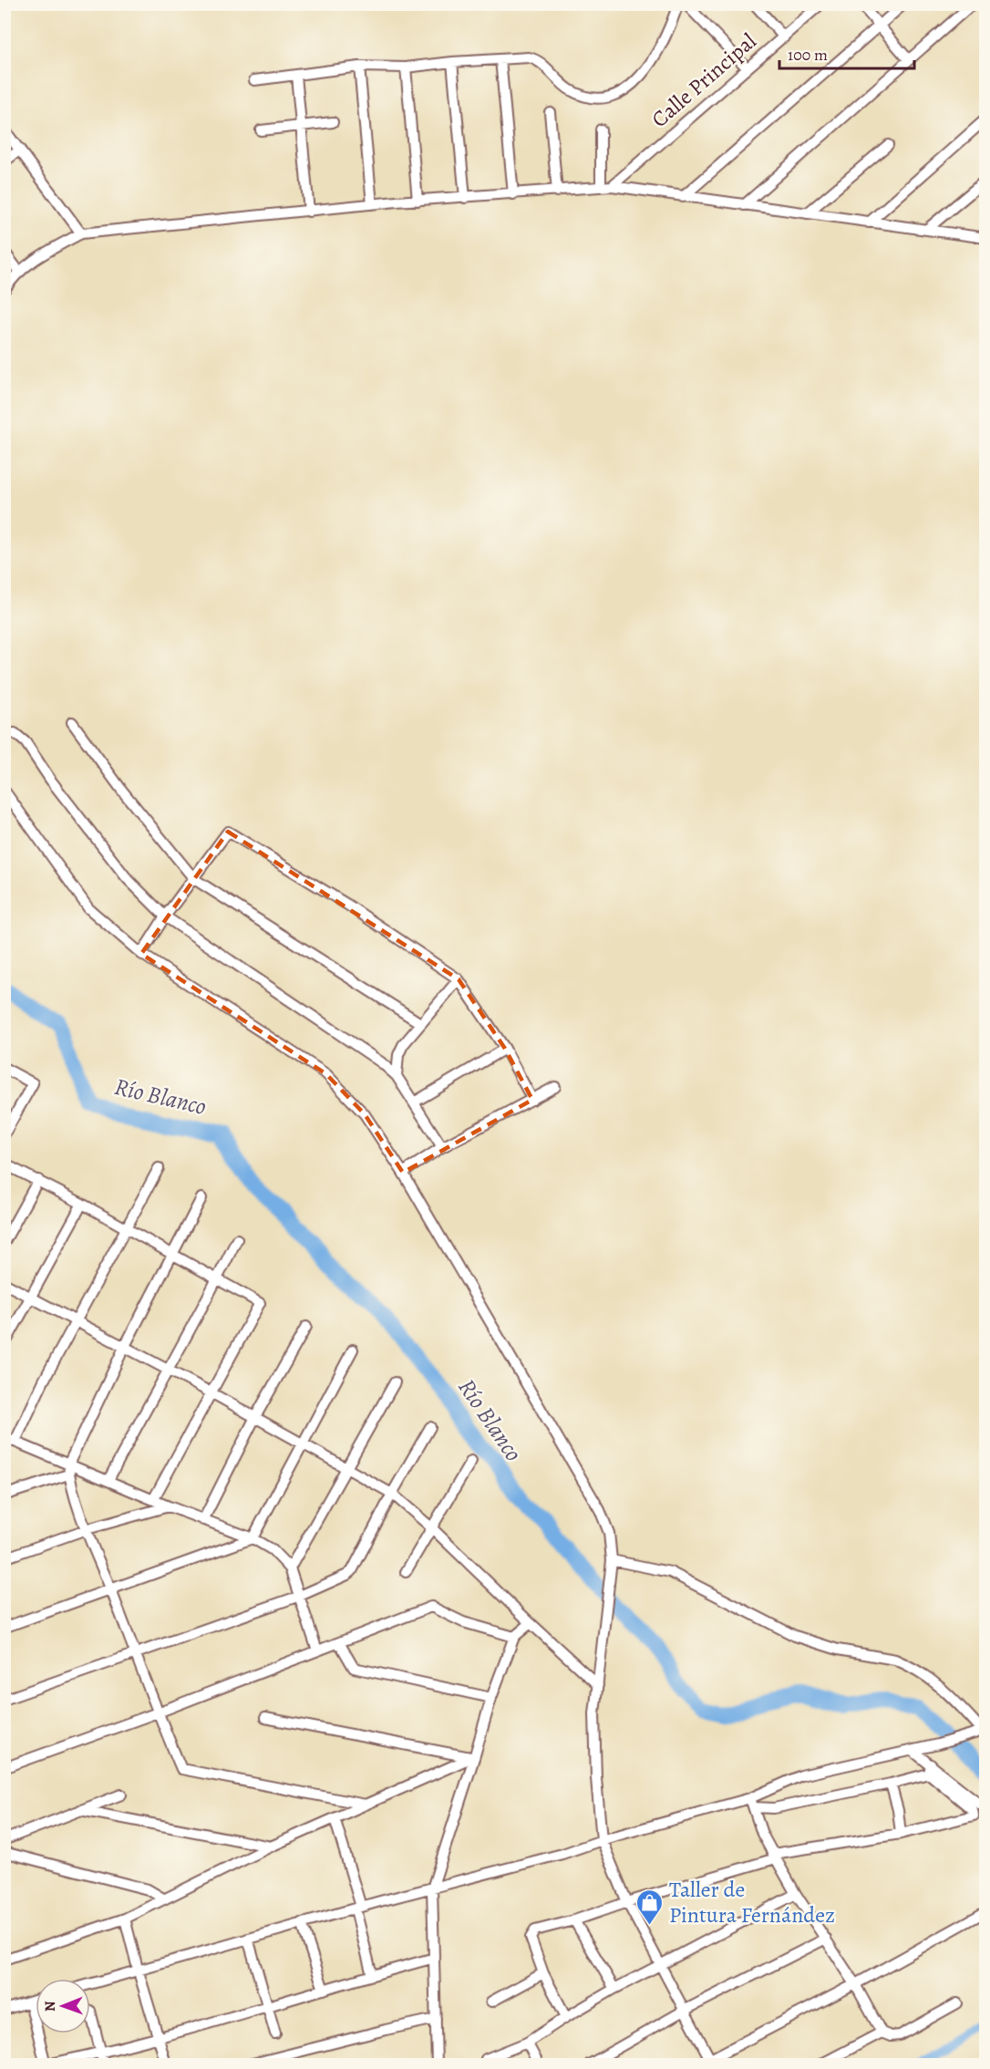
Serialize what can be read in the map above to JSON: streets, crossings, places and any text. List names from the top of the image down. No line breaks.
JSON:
{"streets":{"street":["Calle Principal"]},"water":["Río Blanco"],"places":{"shop":["Taller de Pintura Fernández"]},"scale_bar":"100 m","north":"left"}
